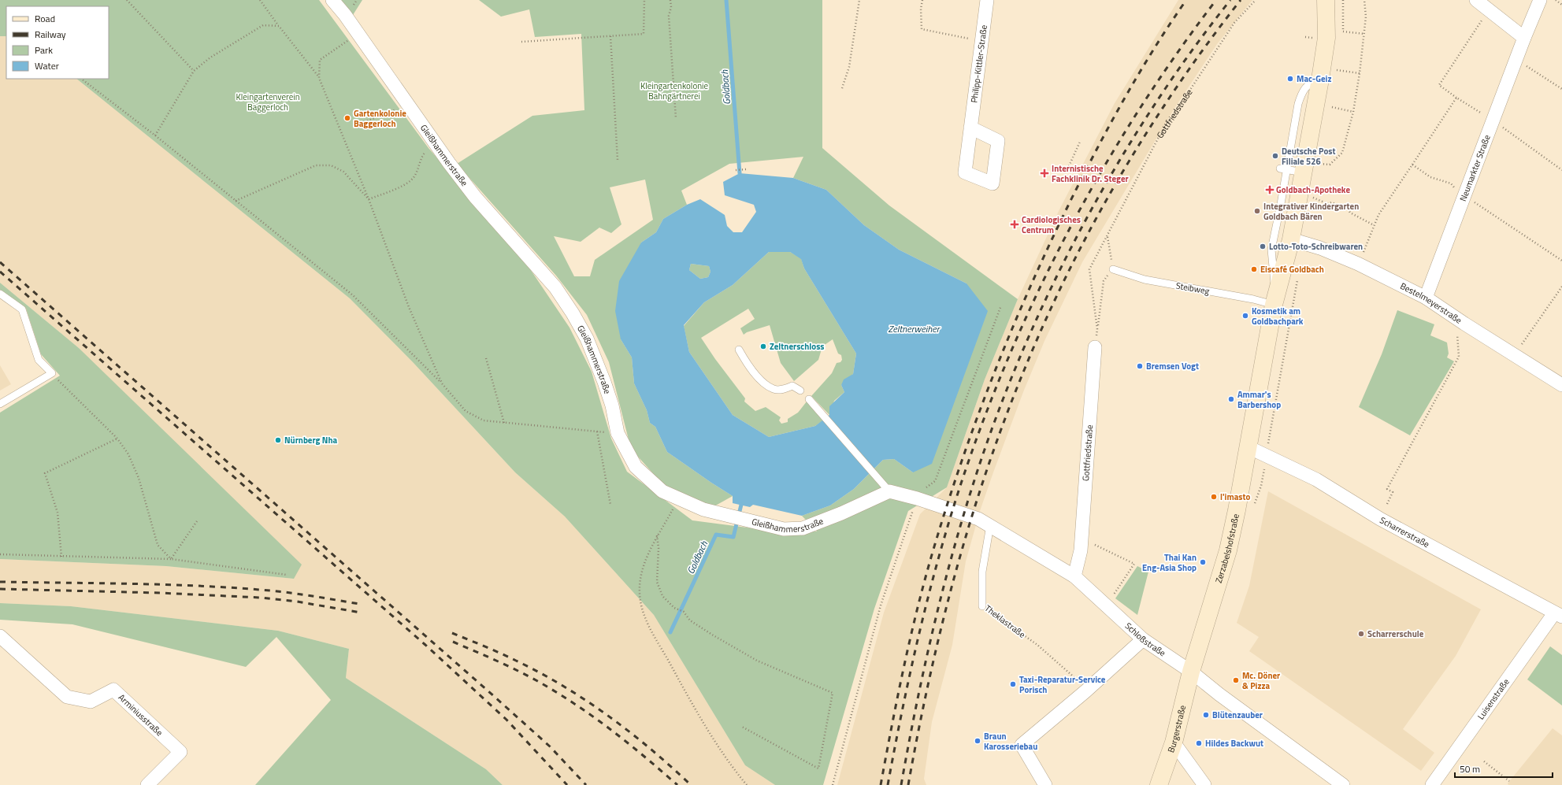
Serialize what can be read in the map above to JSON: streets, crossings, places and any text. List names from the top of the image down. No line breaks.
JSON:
{"streets":{"street":["Philipp-Kittler-Straße","Gottfriedstraße","Gleißhammerstraße","Neumarkter Straße","Bestelmeyerstraße","Scharrerstraße","Zerzabelshofstraße","Schloßstraße","Luisenstraße","Arminiusstraße","Burgerstraße"],"lane":["Steibweg","Theklastraße"]},"crossings":[["Gottfriedstraße","Steibweg"],["Gottfriedstraße","Schloßstraße"],["Neumarkter Straße","Bestelmeyerstraße"],["Steibweg","Zerzabelshofstraße"],["Bestelmeyerstraße","Zerzabelshofstraße"],["Scharrerstraße","Zerzabelshofstraße"],["Scharrerstraße","Luisenstraße"],["Zerzabelshofstraße","Schloßstraße"],["Zerzabelshofstraße","Burgerstraße"],["Theklastraße","Schloßstraße"],["Schloßstraße","Burgerstraße"]],"water":["Goldbach","Zeltnerweiher"],"parks":["Kleingartenkolonie Bahngärtnerei","Kleingartenverein Baggerloch"],"places":{"other":["Mac-Geiz","Gartenkolonie Baggerloch","Deutsche Post Filiale 526","Integrativer Kindergarten Goldbach Bären","Lotto-Toto-Schreibwaren","Eiscafé Goldbach","Kosmetik am Goldbachpark","Zeltnerschloss","Bremsen Vogt","Ammar's Barbershop","Nürnberg Nha","l'imasto","Thai Kan Eng-Asia Shop","Scharrerschule","Mc. Döner & Pizza","Taxi-Reparatur-Service Porisch","Blütenzauber","Braun Karosseriebau","Hildes Backwut"],"health":["Internistische Fachklinik Dr. Steger","Goldbach-Apotheke","Cardiologisches Centrum"]},"legend":["Road","Railway","Park","Water"],"scale_bar":"50 m"}
